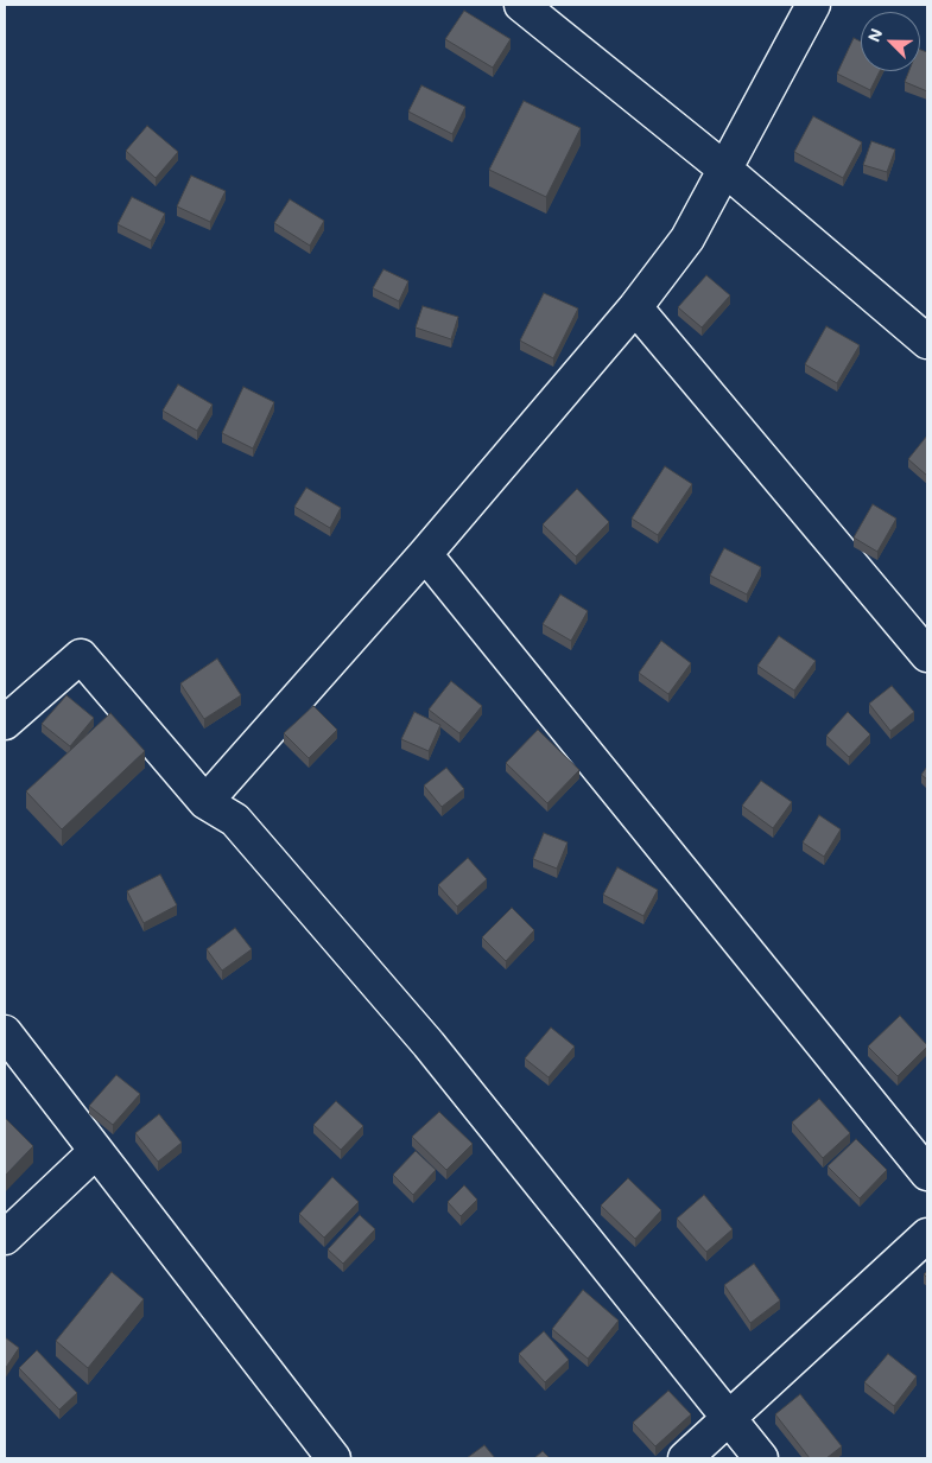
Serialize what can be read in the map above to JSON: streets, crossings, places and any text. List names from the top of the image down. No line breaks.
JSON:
{"north":"top left"}
